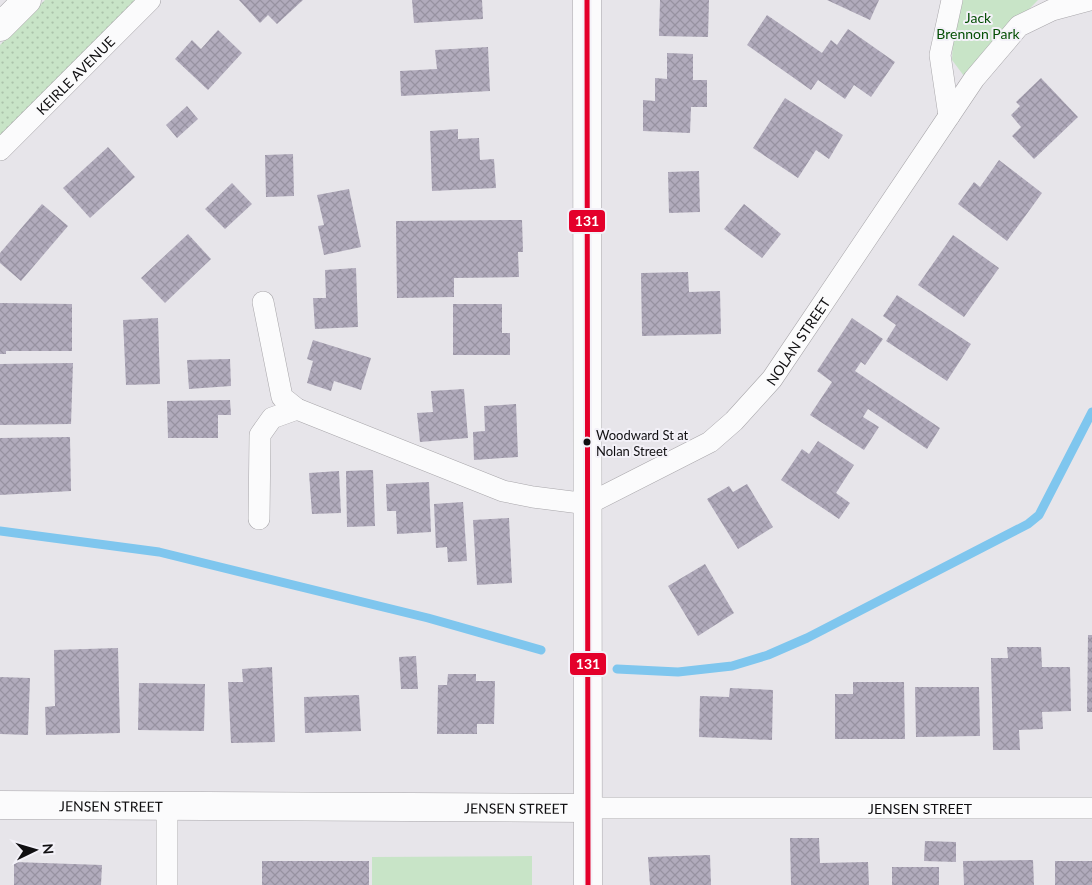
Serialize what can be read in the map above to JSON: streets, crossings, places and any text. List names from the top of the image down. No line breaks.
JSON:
{"streets":{"street":["KEIRLE AVENUE","NOLAN STREET","JENSEN STREET"]},"parks":["Jack Brennon Park"],"places":["Woodward St at Nolan Street"],"lines":["transit line 131"],"north":"right"}
